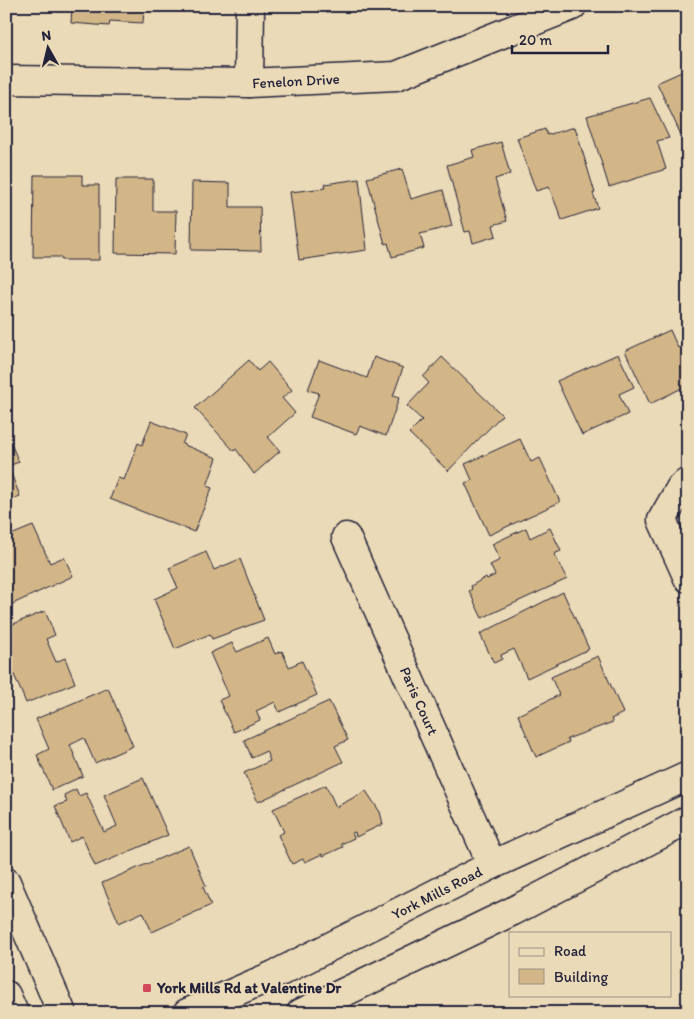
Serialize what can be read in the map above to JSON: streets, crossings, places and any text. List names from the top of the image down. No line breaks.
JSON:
{"streets":{"street":["Fenelon Drive","Paris Court","York Mills Road"]},"crossings":[["Paris Court","York Mills Road"]],"places":{"transit":["York Mills Rd at Valentine Dr"]},"legend":["Road","Building"],"scale_bar":"20 m","north":"top"}
